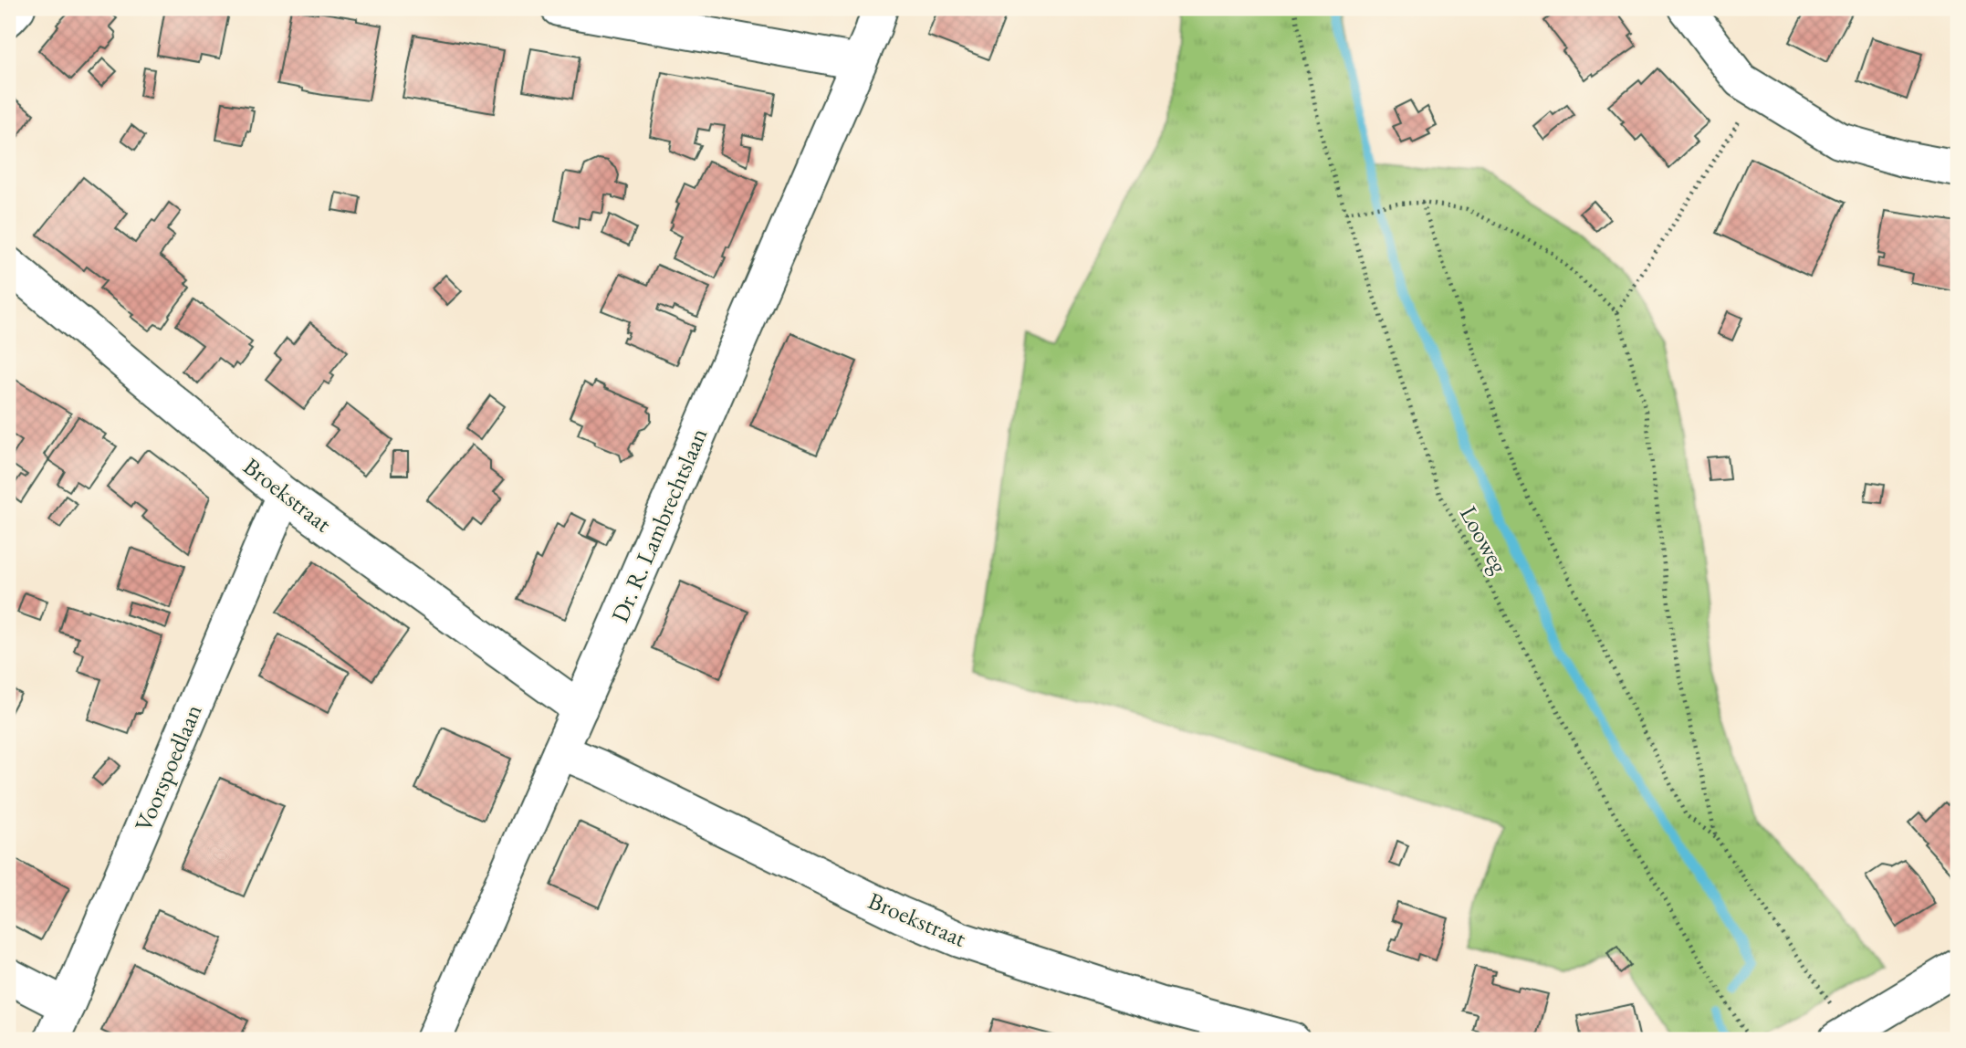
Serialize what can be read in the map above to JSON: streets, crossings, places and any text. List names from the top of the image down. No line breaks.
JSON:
{"streets":{"street":["Broekstraat","Dr. R. Lambrechtslaan","Voorspoedlaan"],"path":["Looweg"]},"crossings":[["Broekstraat","Dr. R. Lambrechtslaan"],["Broekstraat","Voorspoedlaan"]]}
